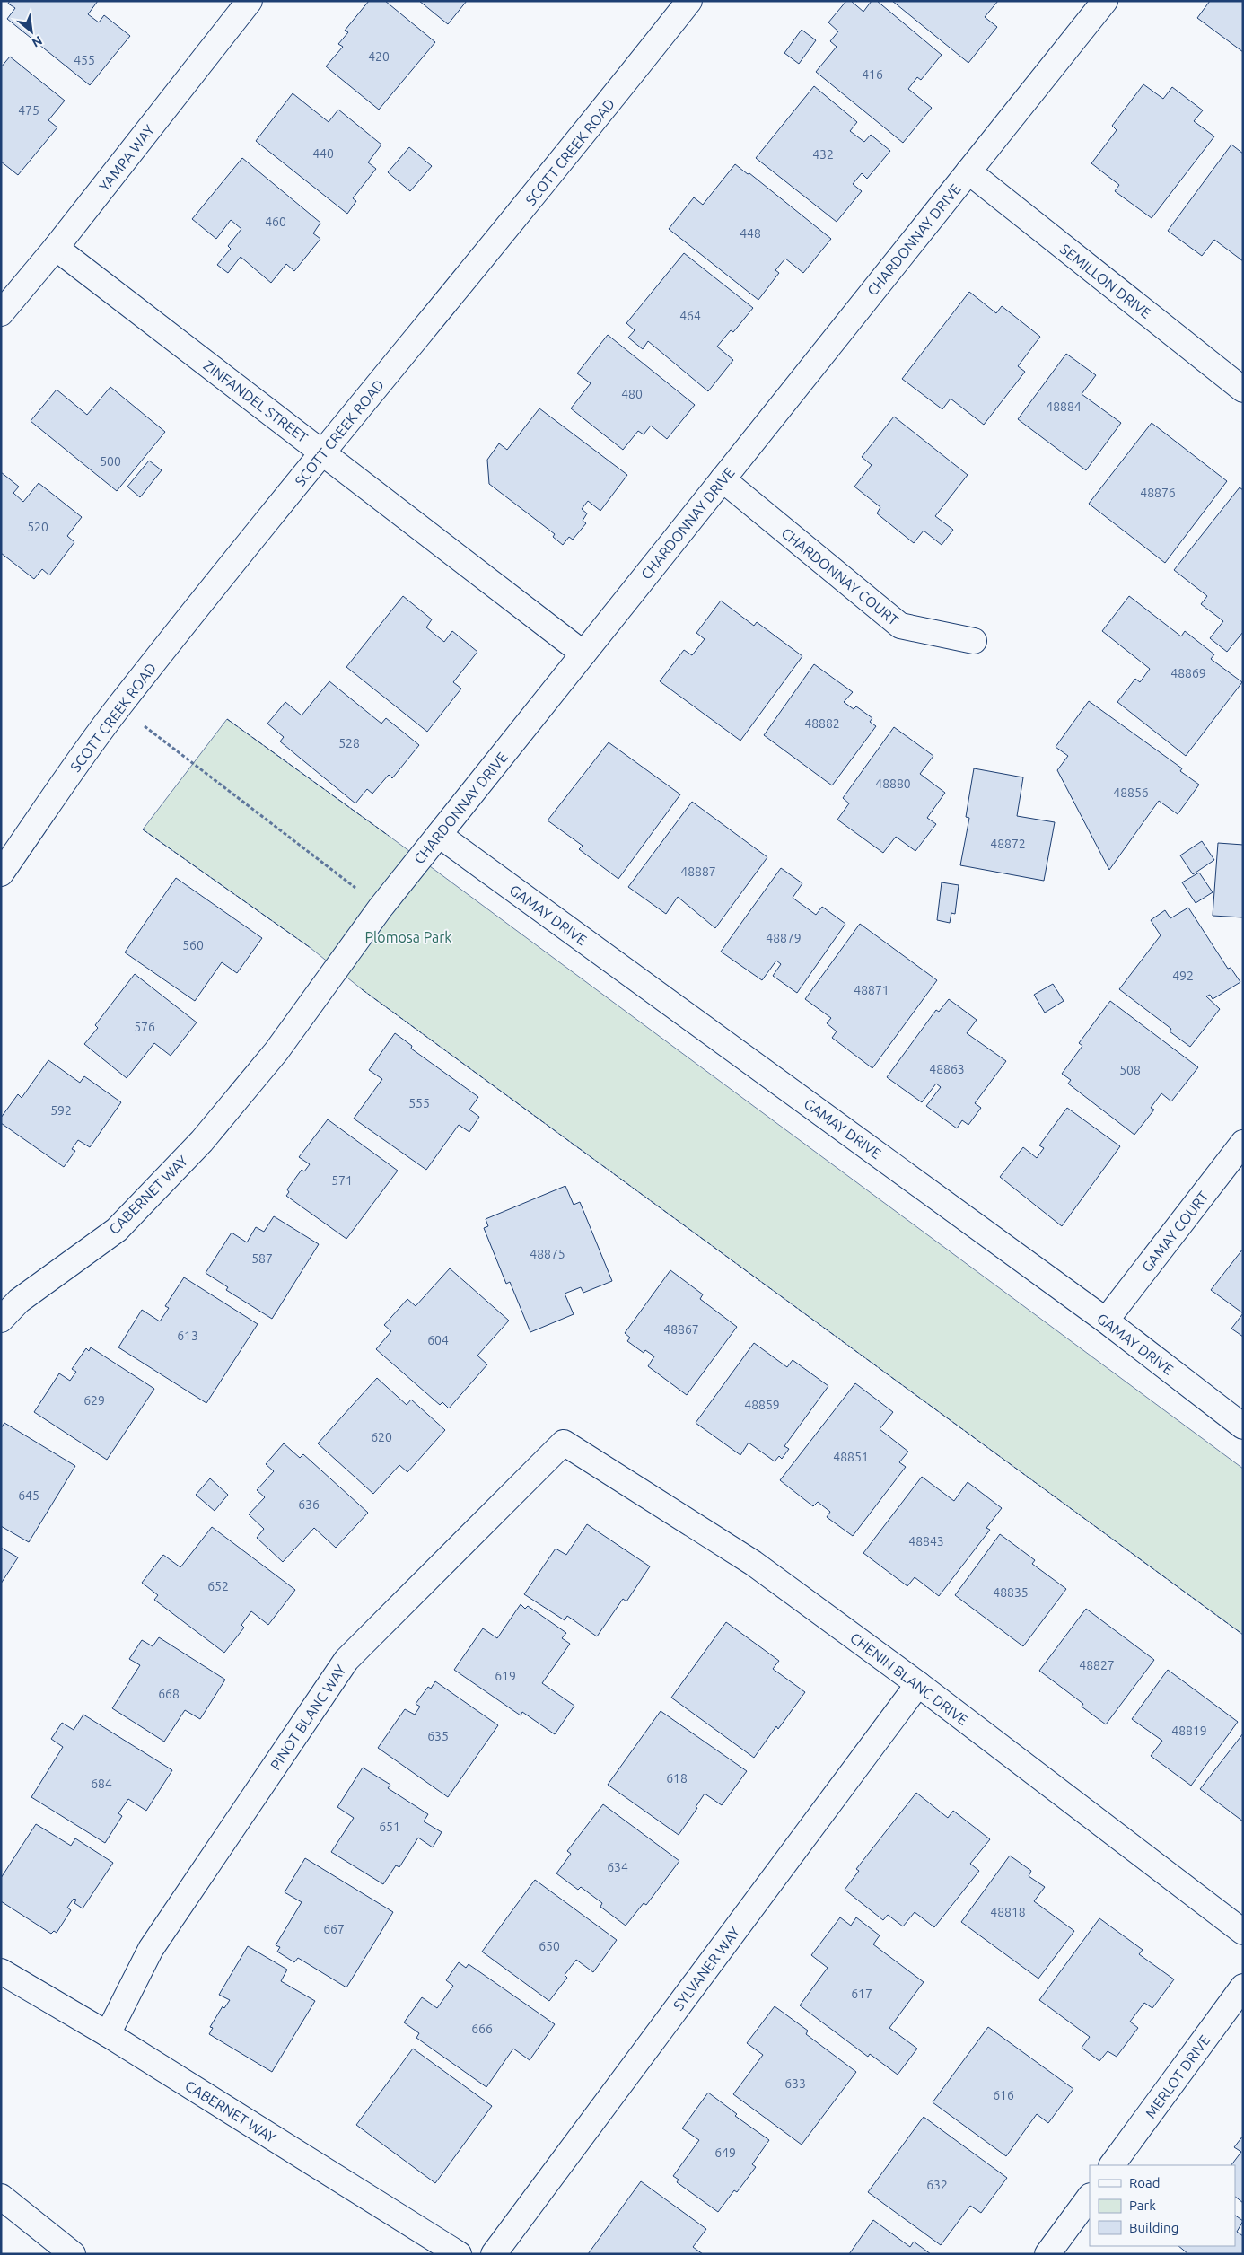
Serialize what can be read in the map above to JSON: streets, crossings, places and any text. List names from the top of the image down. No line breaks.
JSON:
{"streets":{"main road":["SCOTT CREEK ROAD","YAMPA WAY","CHARDONNAY DRIVE","SEMILLON DRIVE","ZINFANDEL STREET","CHARDONNAY COURT","GAMAY DRIVE","CABERNET WAY","GAMAY COURT","CHENIN BLANC DRIVE","PINOT BLANC WAY","SYLVANER WAY","MERLOT DRIVE"]},"crossings":[["SCOTT CREEK ROAD","ZINFANDEL STREET"],["YAMPA WAY","ZINFANDEL STREET"],["CHARDONNAY DRIVE","SEMILLON DRIVE"],["CHARDONNAY DRIVE","ZINFANDEL STREET"],["CHARDONNAY DRIVE","CHARDONNAY COURT"],["CHARDONNAY DRIVE","GAMAY DRIVE"],["CHARDONNAY DRIVE","CABERNET WAY"],["GAMAY DRIVE","GAMAY COURT"],["CABERNET WAY","PINOT BLANC WAY"],["CHENIN BLANC DRIVE","PINOT BLANC WAY"],["CHENIN BLANC DRIVE","SYLVANER WAY"]],"parks":["Plomosa Park"],"house_numbers":["420","455","416","475","440","432","460","448","464","480","48884","500","48876","520","48869","48882","528","48880","48856","48872","48887","48879","560","492","48871","576","48863","508","555","592","571","48875","587","48867","613","604","629","48859","620","48851","645","636","48843","652","48835","48827","619","668","48819","635","618","684","651","634","48818","667","650","617","666","633","616","649","632"],"legend":["Road","Park","Building"],"north":"bottom right"}
